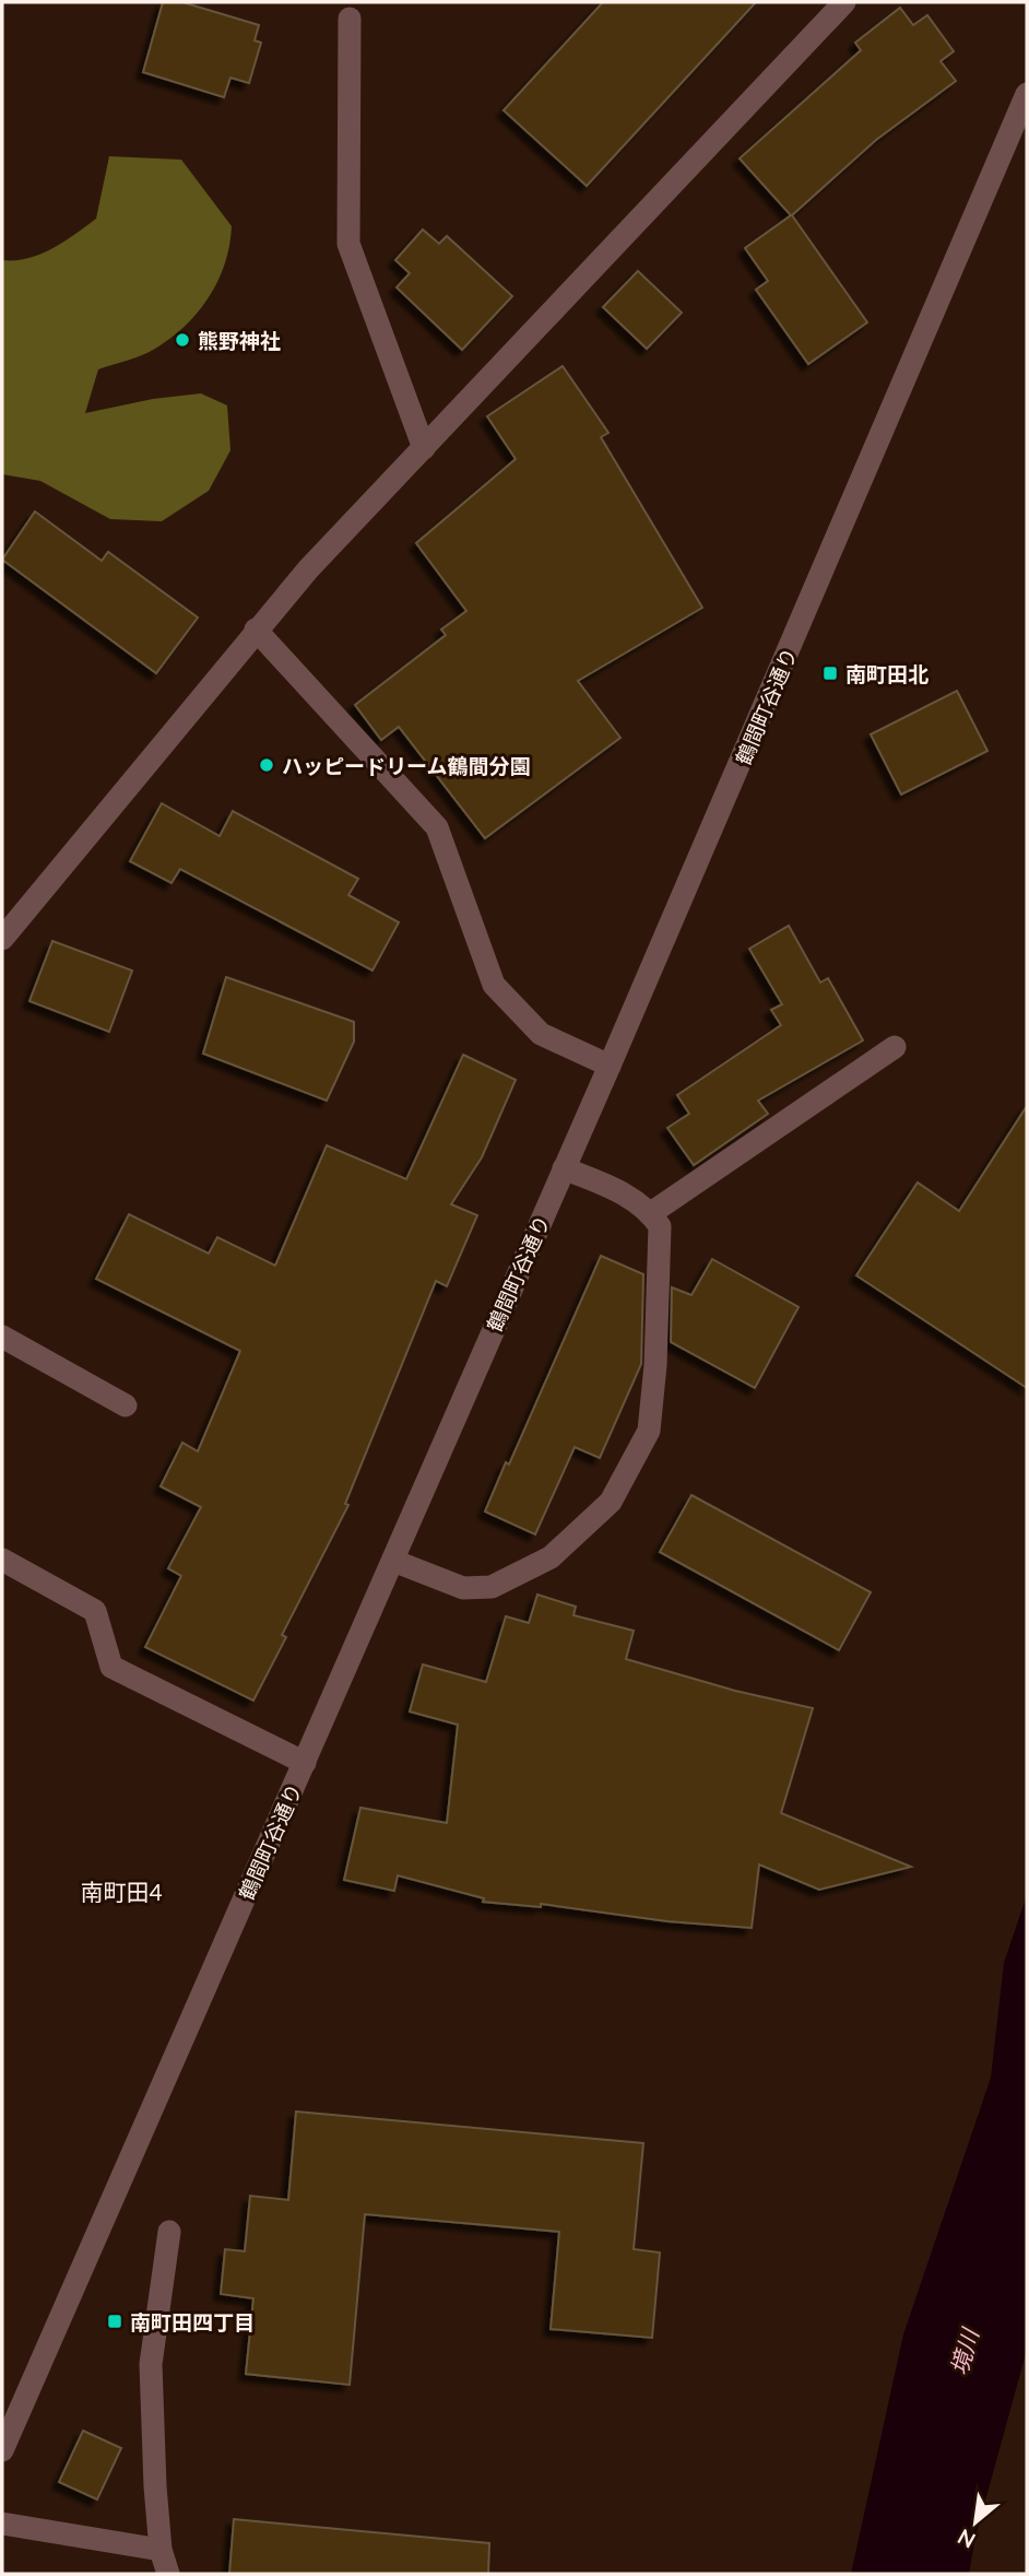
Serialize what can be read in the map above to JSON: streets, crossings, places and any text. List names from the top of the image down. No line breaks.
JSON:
{"streets":{"street":["鶴間町谷通り"]},"districts":["南町田4"],"water":["境川"],"places":{"other":["熊野神社","ハッピードリーム鶴間分園"],"transit":["南町田北","南町田四丁目"]},"north":"bottom left"}
